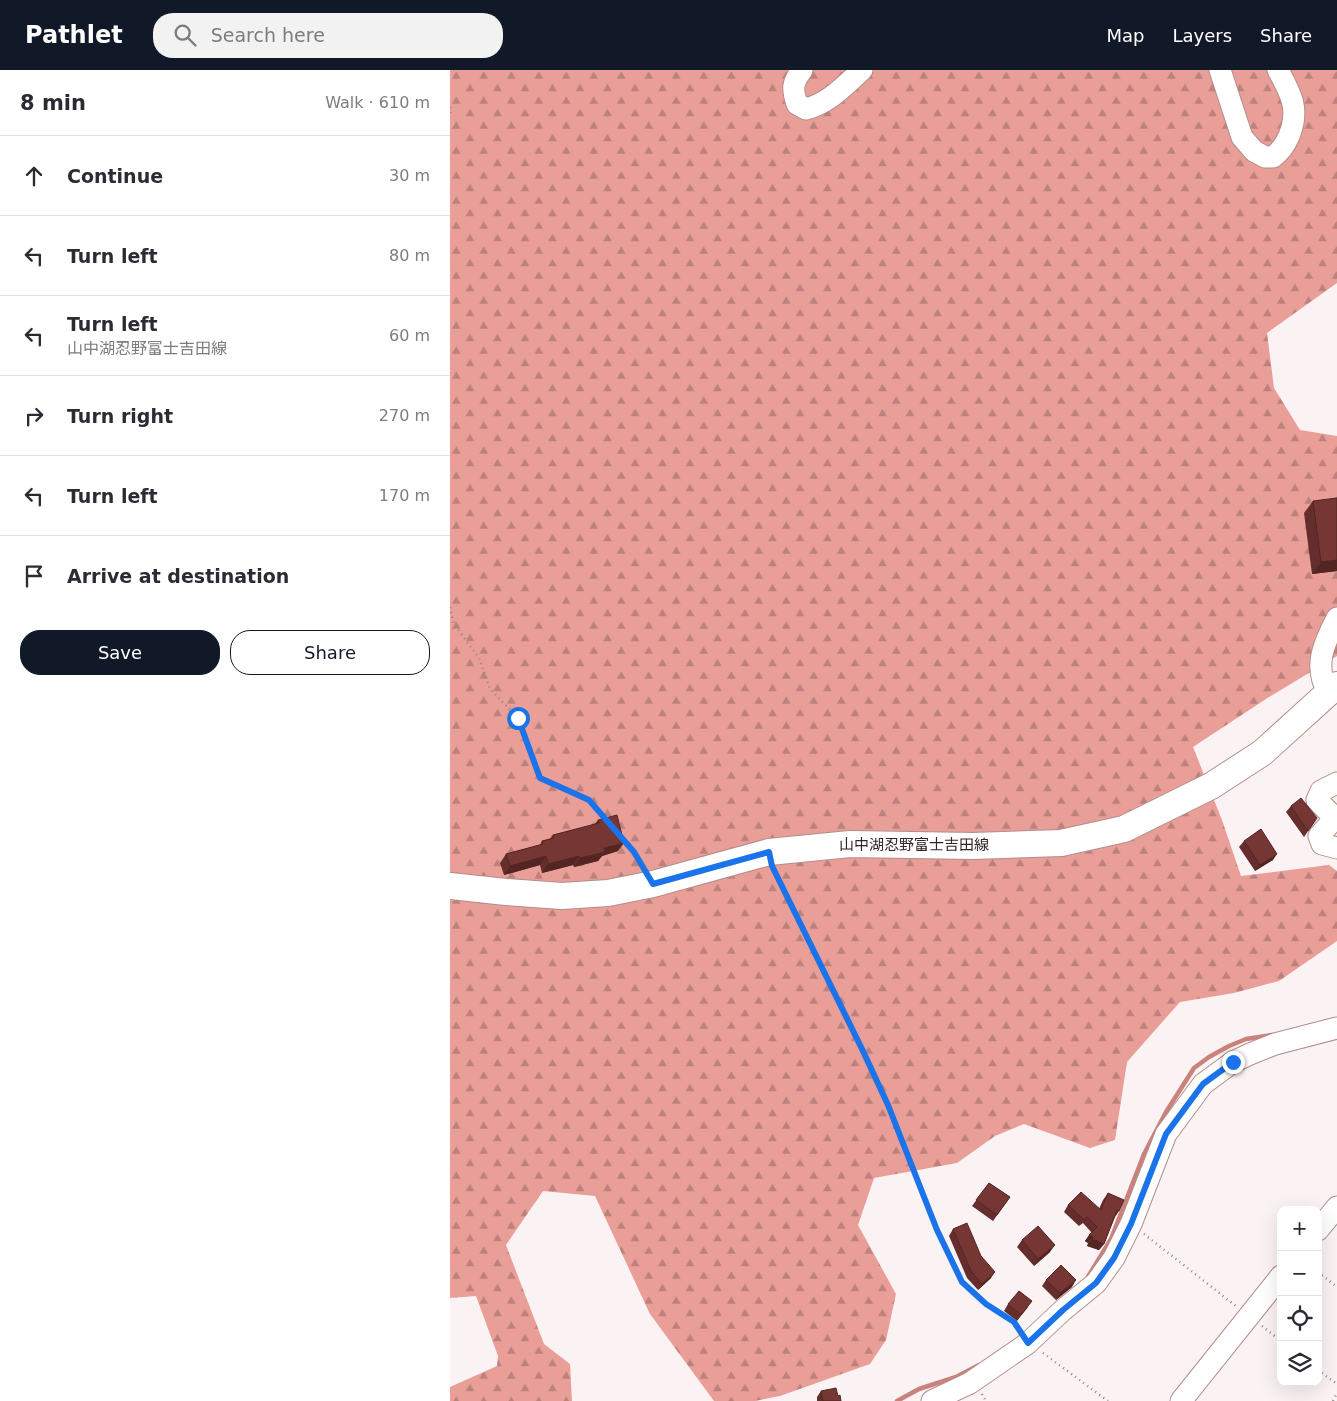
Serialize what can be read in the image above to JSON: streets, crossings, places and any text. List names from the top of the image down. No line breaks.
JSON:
{"streets":{"main road":["山中湖忍野富士吉田線"]},"page":{"header":"Pathlet","search":"Search here","nav":["Map","Layers","Share"],"heading":["8 min","Walk · 610 m"],"list":[["Continue","30 m"],["Turn left","80 m"],["Turn left","山中湖忍野富士吉田線","60 m"],["Turn right","270 m"],["Turn left","170 m"],"Arrive at destination"],"buttons":["Save","Share"],"map_buttons":["+","−"]}}
